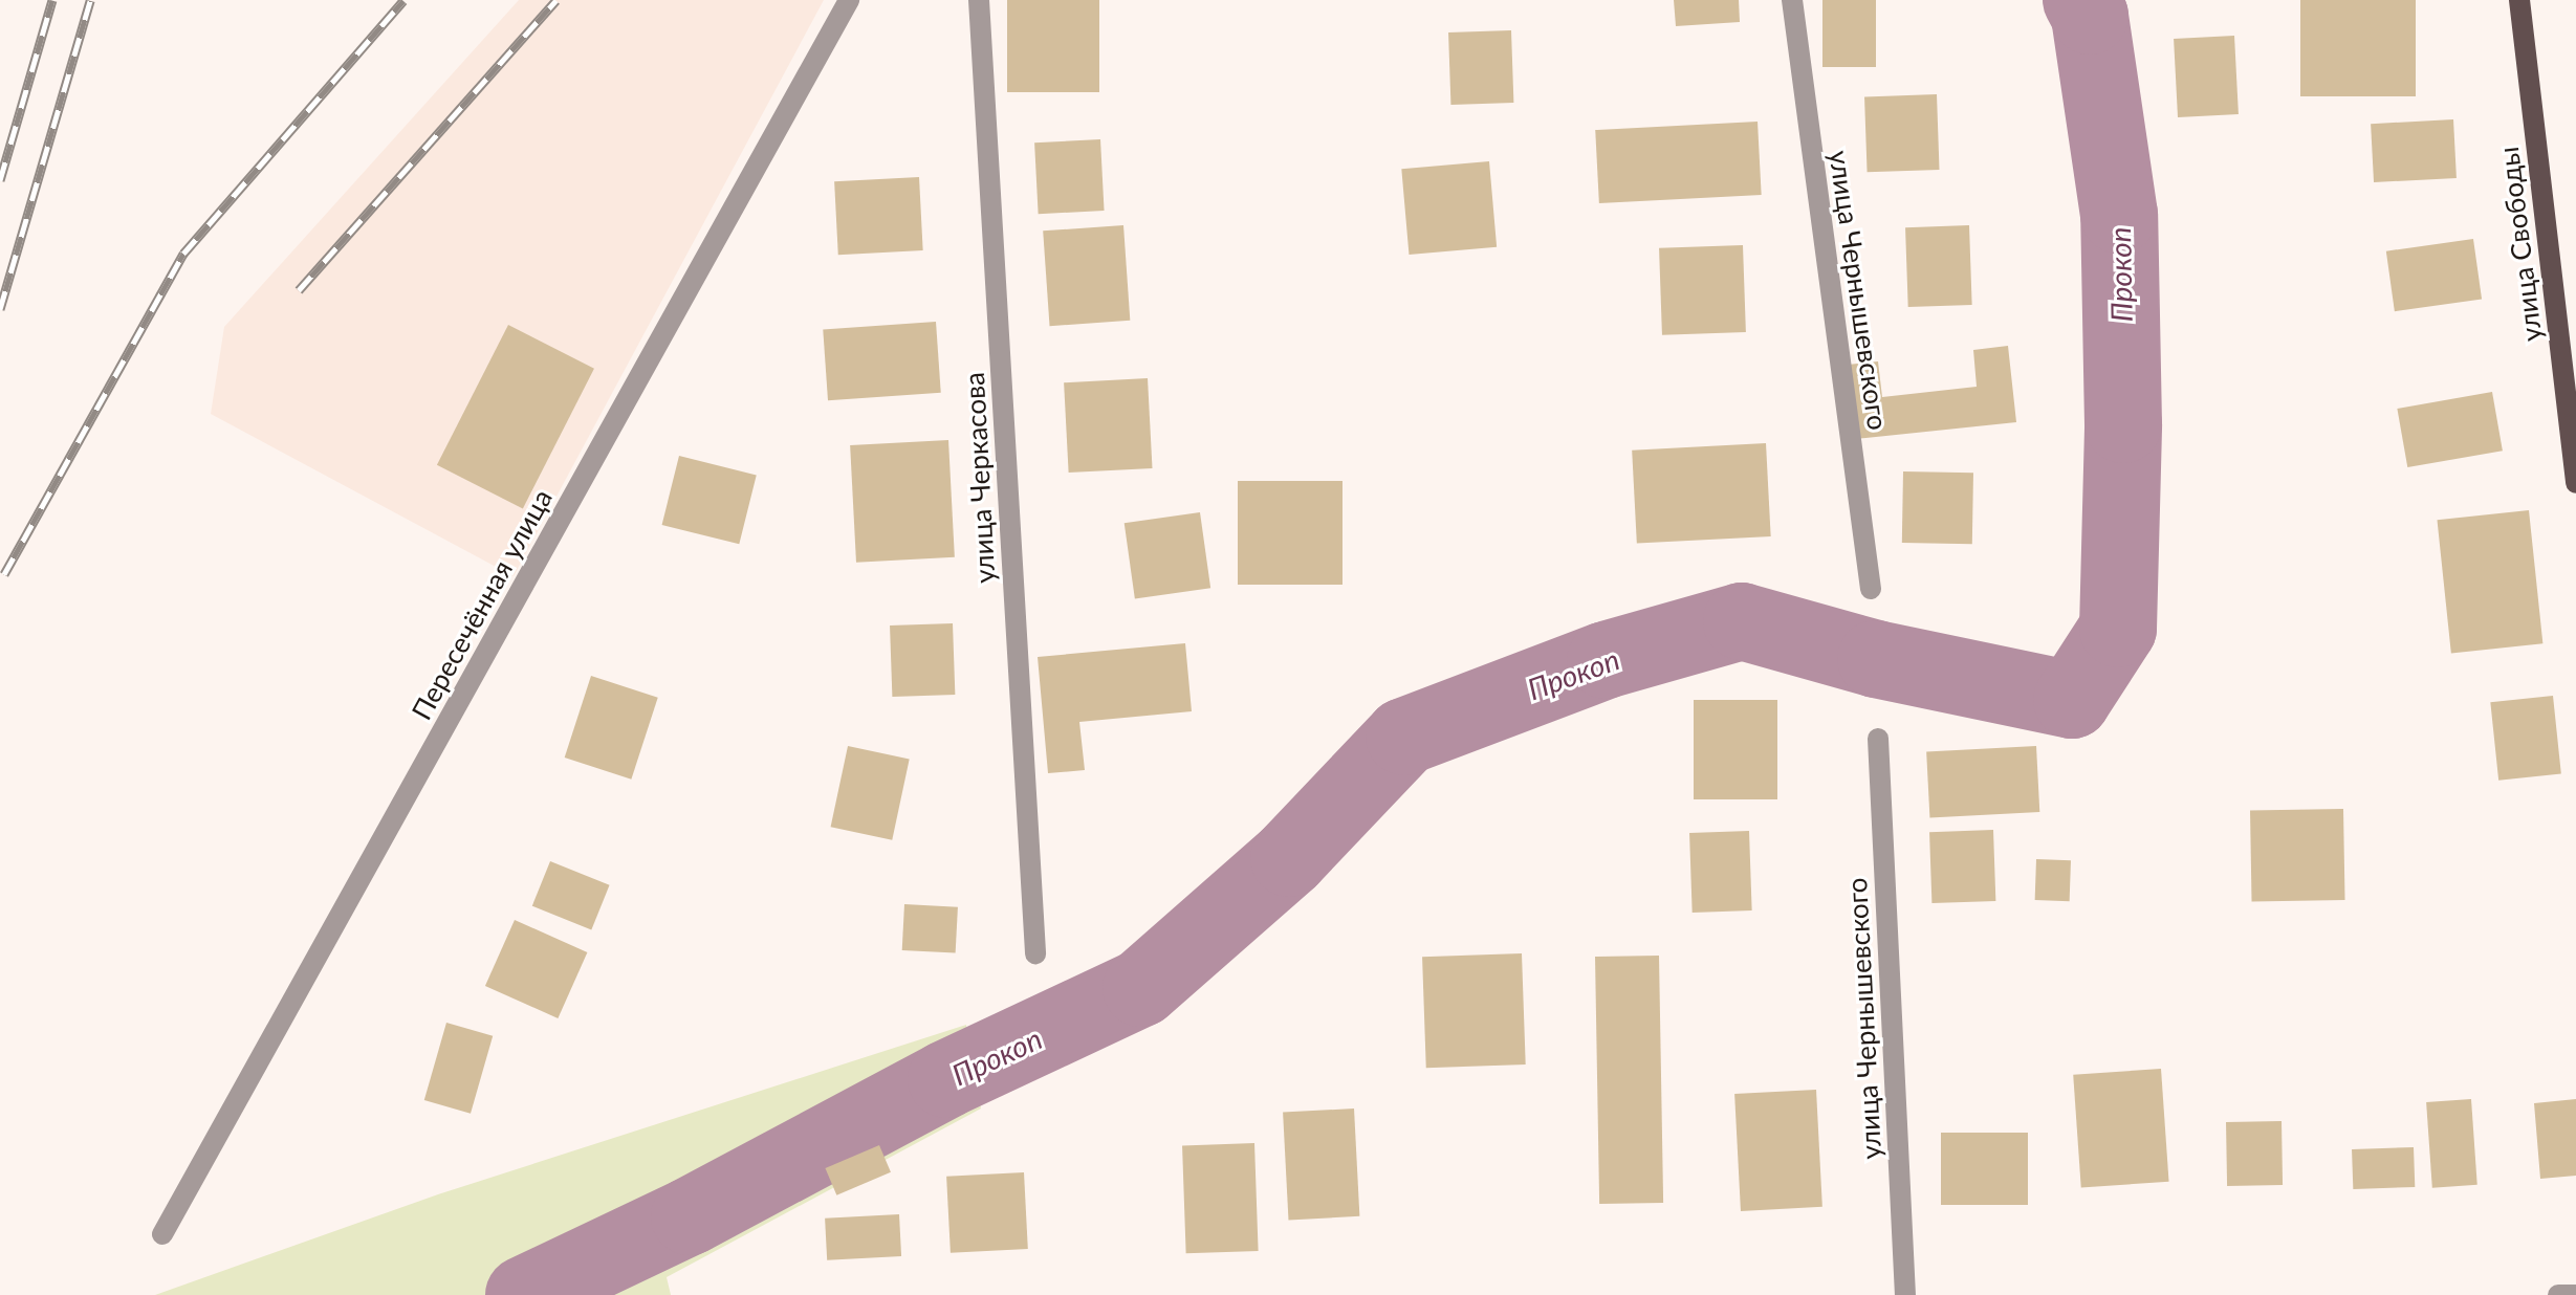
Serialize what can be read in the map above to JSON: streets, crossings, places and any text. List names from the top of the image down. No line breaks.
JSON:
{"streets":{"main road":["улица Свободы"],"street":["улица Чернышевского","улица Черкасова","Пересечённая улица"]},"water":["Прокоп"]}
